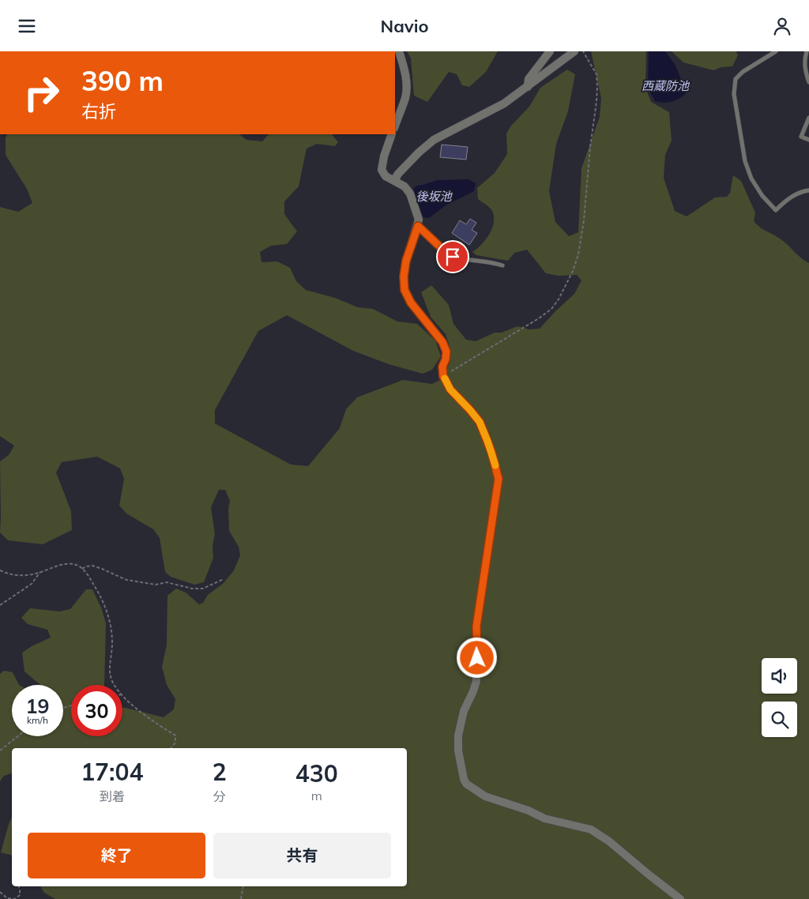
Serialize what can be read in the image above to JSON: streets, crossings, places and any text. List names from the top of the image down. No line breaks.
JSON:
{"water":["西蔵防池","後坂池"],"page":{"header":"Navio","turn":["390 m","右折"],"speed":"19 km/h","limit":"30","eta":["17:04","到着","2","分","430","m"],"buttons":["終了","共有"]}}
